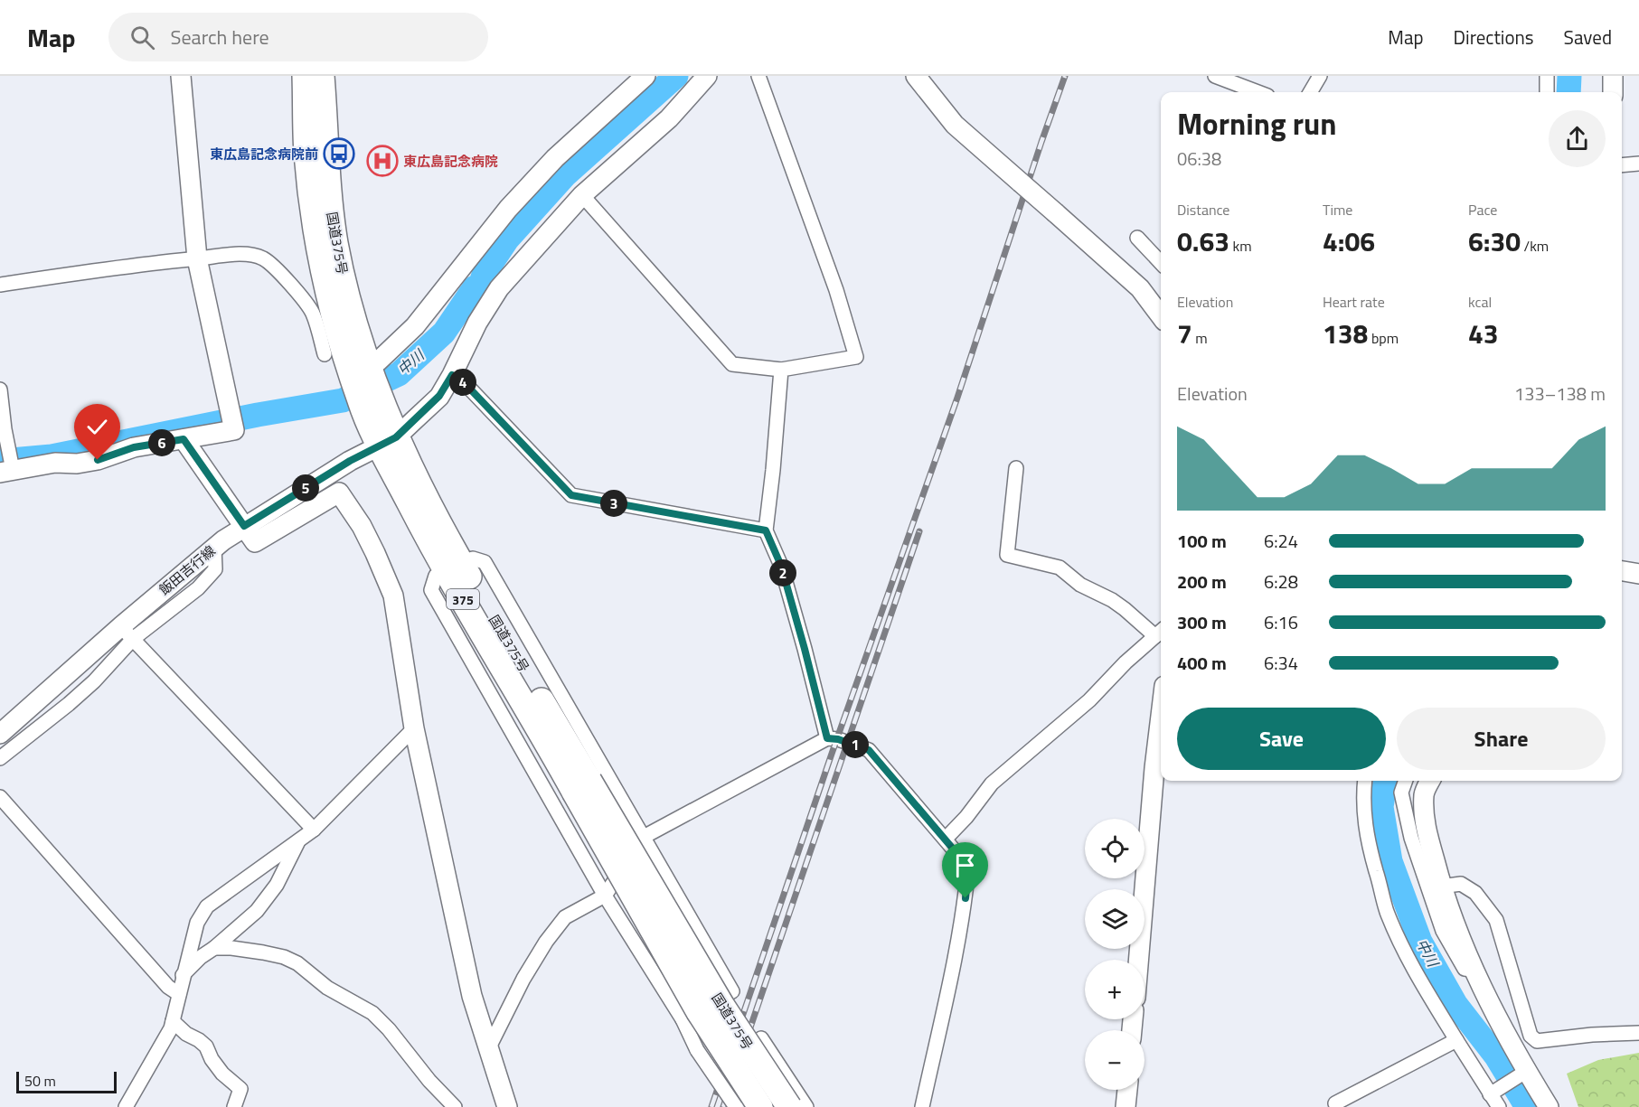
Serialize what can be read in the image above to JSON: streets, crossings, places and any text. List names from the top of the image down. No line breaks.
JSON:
{"streets":{"highway":["国道375号","375"],"street":["飯田吉行線"]},"crossings":[["国道375号","飯田吉行線"]],"water":["中川"],"places":{"bus stop":["東広島記念病院前"],"hospital":["東広島記念病院"]},"scale_bar":"50 m","page":{"header":"Map","search":"Search here","nav":["Map","Directions","Saved"],"heading":["Morning run","06:38"],"stats":[["Distance","0.63 km"],["Time","4:06"],["Pace","6:30 /km"],["Elevation","7 m"],["Heart rate","138 bpm"],["kcal","43"]],"pins":["4","6","5","3","2","1"],"chart":["Elevation","133–138 m"],"list":[{"name":"100 m","note":"6:24"},{"name":"200 m","note":"6:28"},{"name":"300 m","note":"6:16"},{"name":"400 m","note":"6:34"}],"buttons":["Save","Share"],"map_buttons":["+","−"],"scale":"50 m"}}
